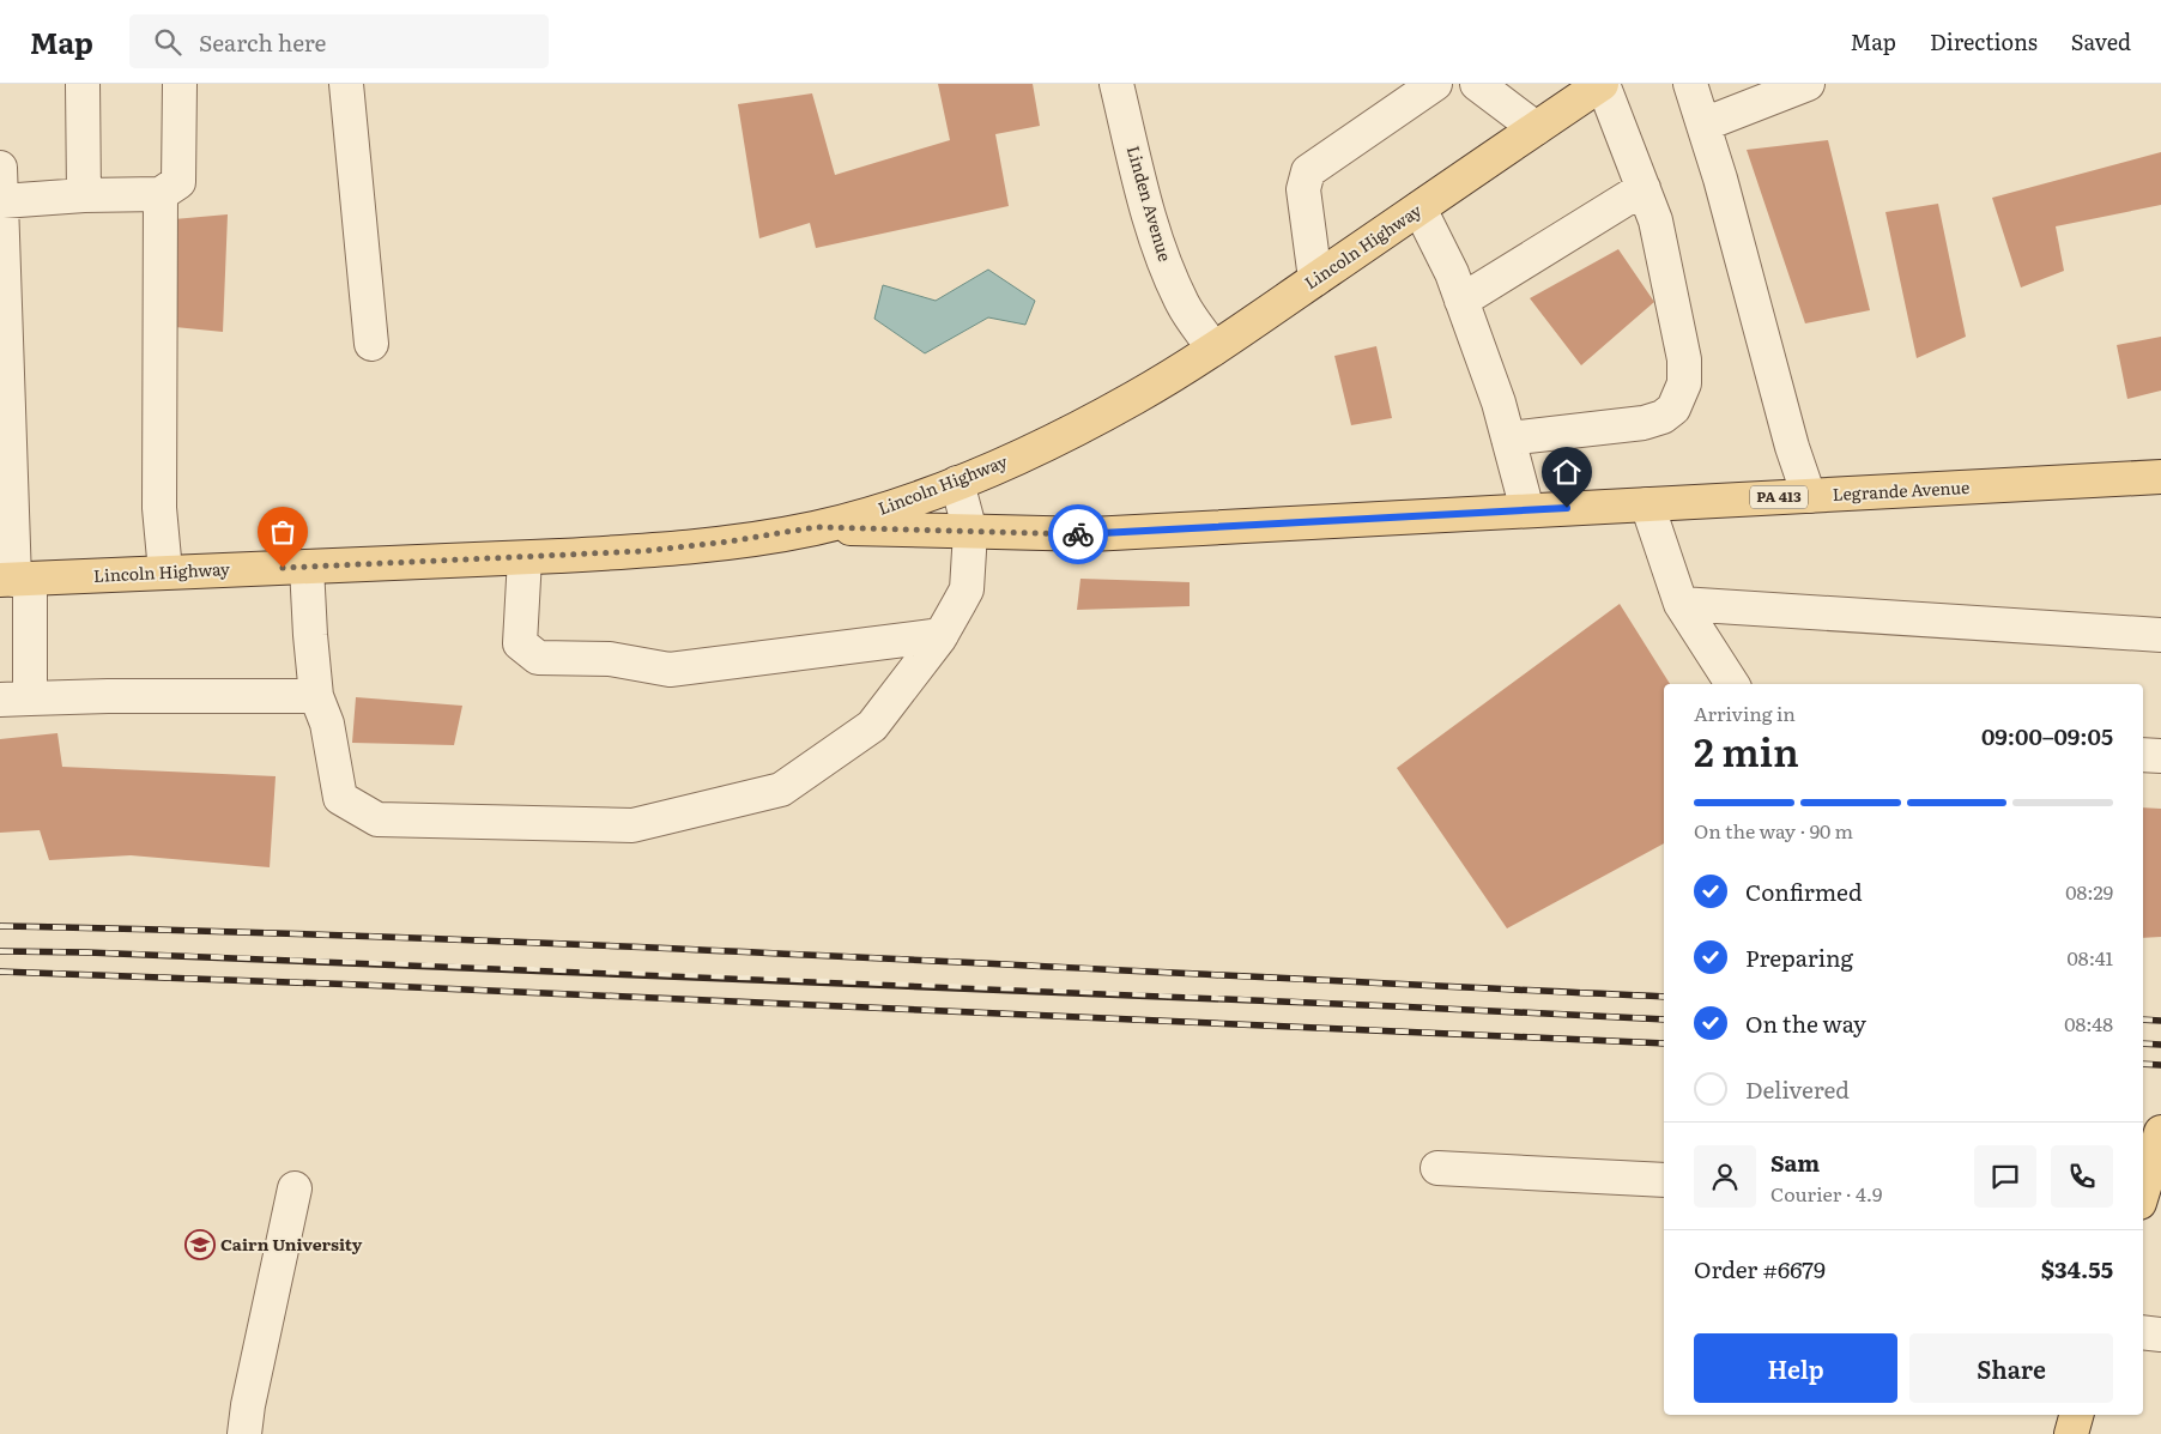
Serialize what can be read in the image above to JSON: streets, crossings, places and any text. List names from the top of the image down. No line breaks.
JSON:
{"streets":{"main road":["Lincoln Highway","Legrande Avenue","PA 413"],"street":["Linden Avenue"]},"crossings":[["Linden Avenue","Lincoln Highway"],["Lincoln Highway","Legrande Avenue"]],"places":{"school or university":["Cairn University"]},"page":{"header":"Map","search":"Search here","nav":["Map","Directions","Saved"],"heading":["2 min","Arriving in","09:00–09:05"],"panel":["Sam","Courier · 4.9","Order #6679","$34.55"],"bar":"On the way · 90 m","list":[["Confirmed","08:29"],["Preparing","08:41"],["On the way","08:48"],"Delivered"],"buttons":["Help","Share"]}}
